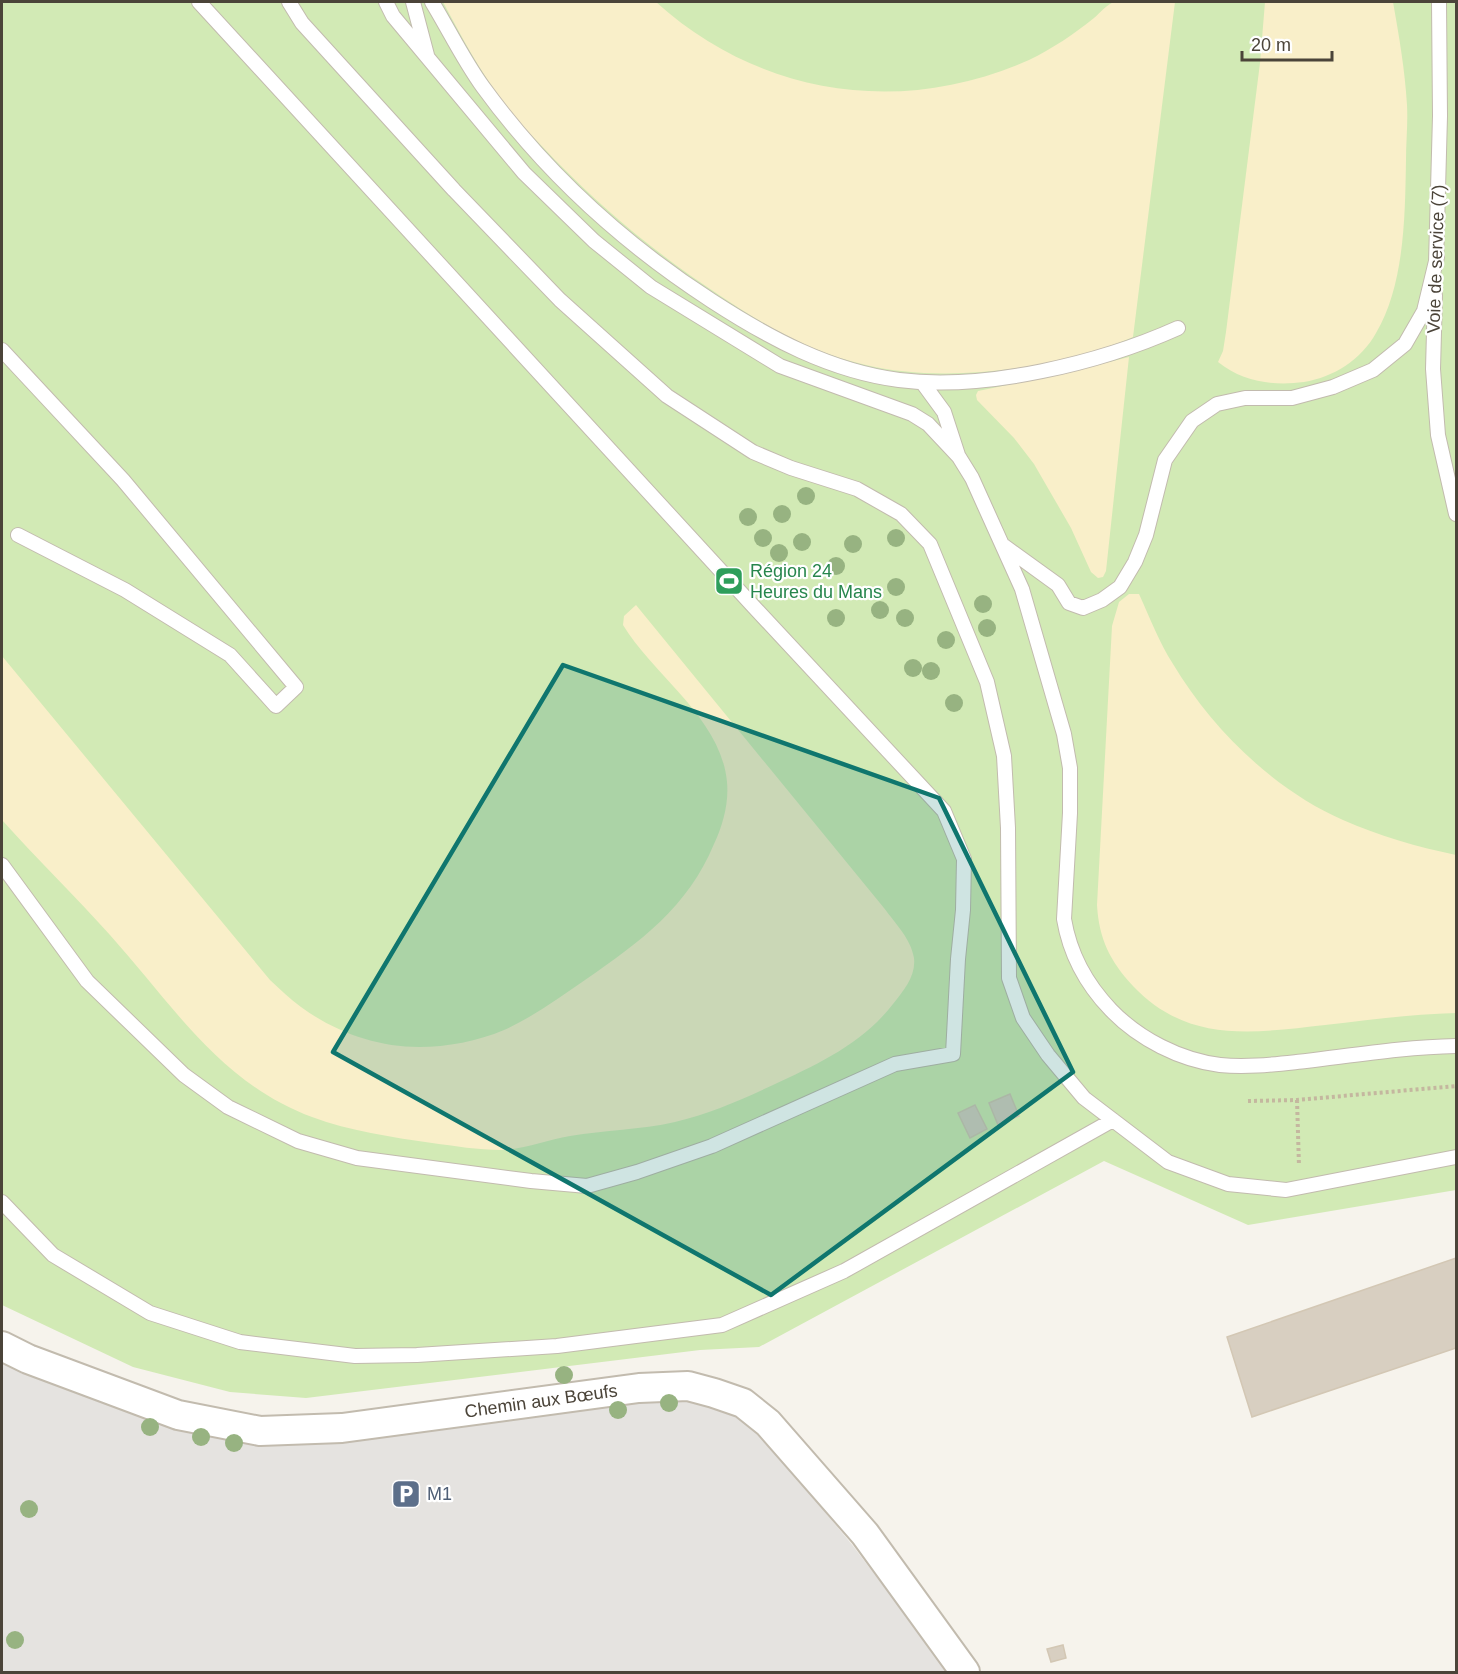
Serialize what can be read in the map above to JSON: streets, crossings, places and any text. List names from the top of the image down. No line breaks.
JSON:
{"streets":{"street":["Chemin aux Bœufs"],"lane":["Voie de service (7)"]},"places":{"sports":["Région 24 Heures du Mans"],"parking":["M1"]},"scale_bar":"20 m"}
